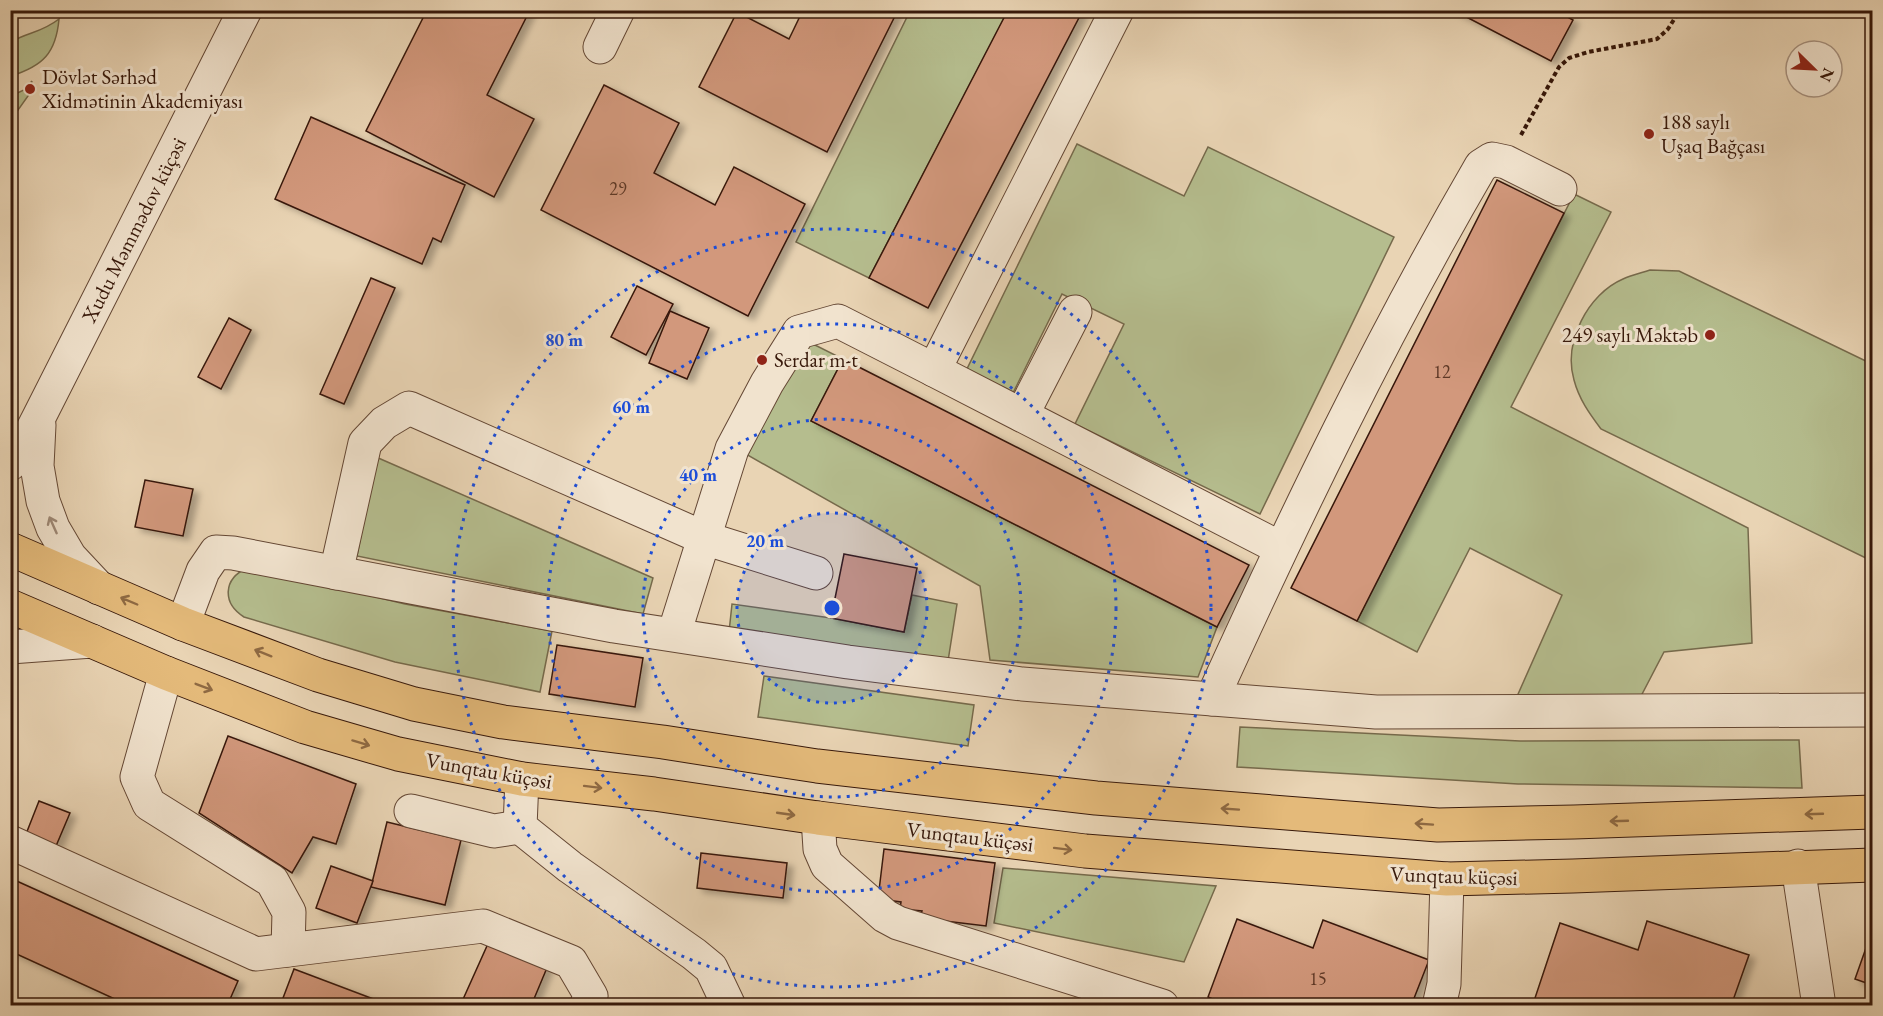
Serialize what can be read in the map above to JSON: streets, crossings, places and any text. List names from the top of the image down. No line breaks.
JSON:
{"streets":{"main road":["Vunqtau küçəsi"],"street":["Xudu Məmmədov küçəsi"]},"places":["Dövlət Sərhəd Xidmətinin Akademiyası","188 saylı Uşaq Bağçası","249 saylı Məktəb","Serdar m-t"],"house_numbers":["29","12","15"],"north":"bottom right","rings":["80 m","60 m","40 m","20 m"]}
